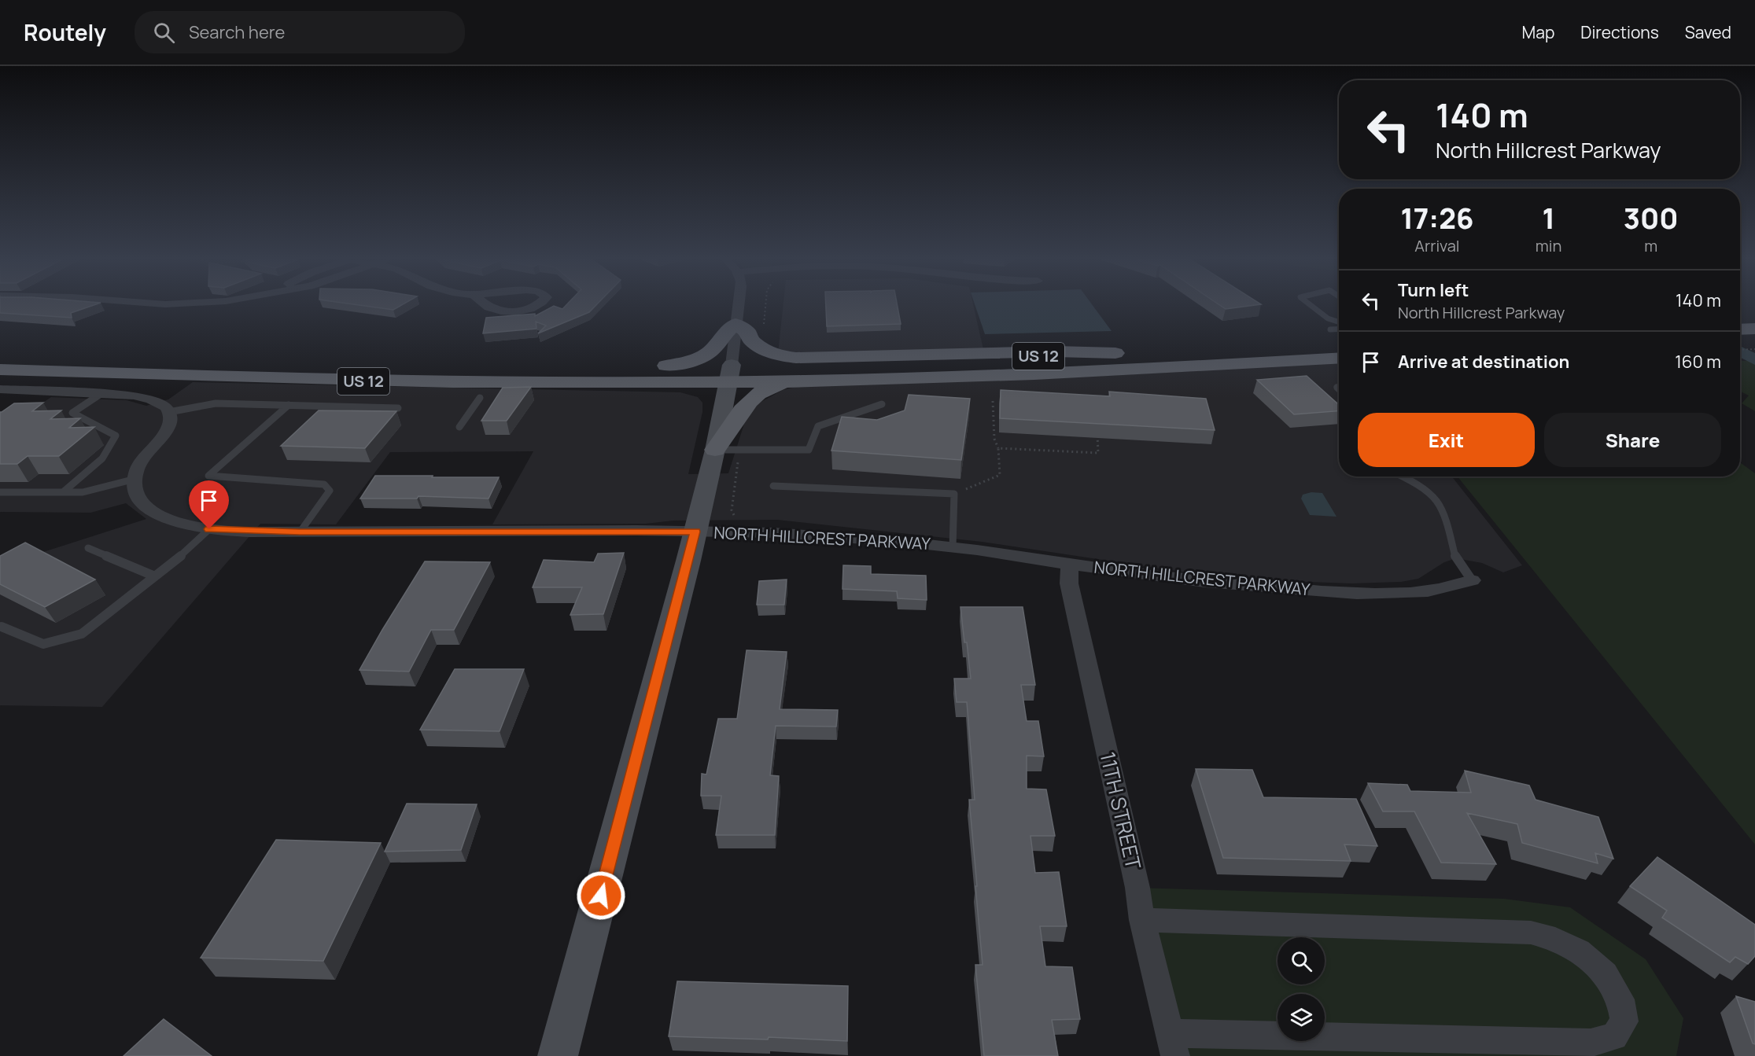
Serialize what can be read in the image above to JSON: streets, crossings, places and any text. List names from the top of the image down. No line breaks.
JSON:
{"streets":{"main road":["US 12"],"street":["NORTH HILLCREST PARKWAY","11TH STREET"]},"crossings":[["NORTH HILLCREST PARKWAY","11TH STREET"]],"page":{"header":"Routely","search":"Search here","nav":["Map","Directions","Saved"],"turn":["140 m","North Hillcrest Parkway"],"eta":["17:26","Arrival","1","min","300","m"],"list":[{"name":"Turn left","note":"North Hillcrest Parkway","value":"140 m"},{"name":"Arrive at destination","value":"160 m"}],"buttons":["Exit","Share"]}}
